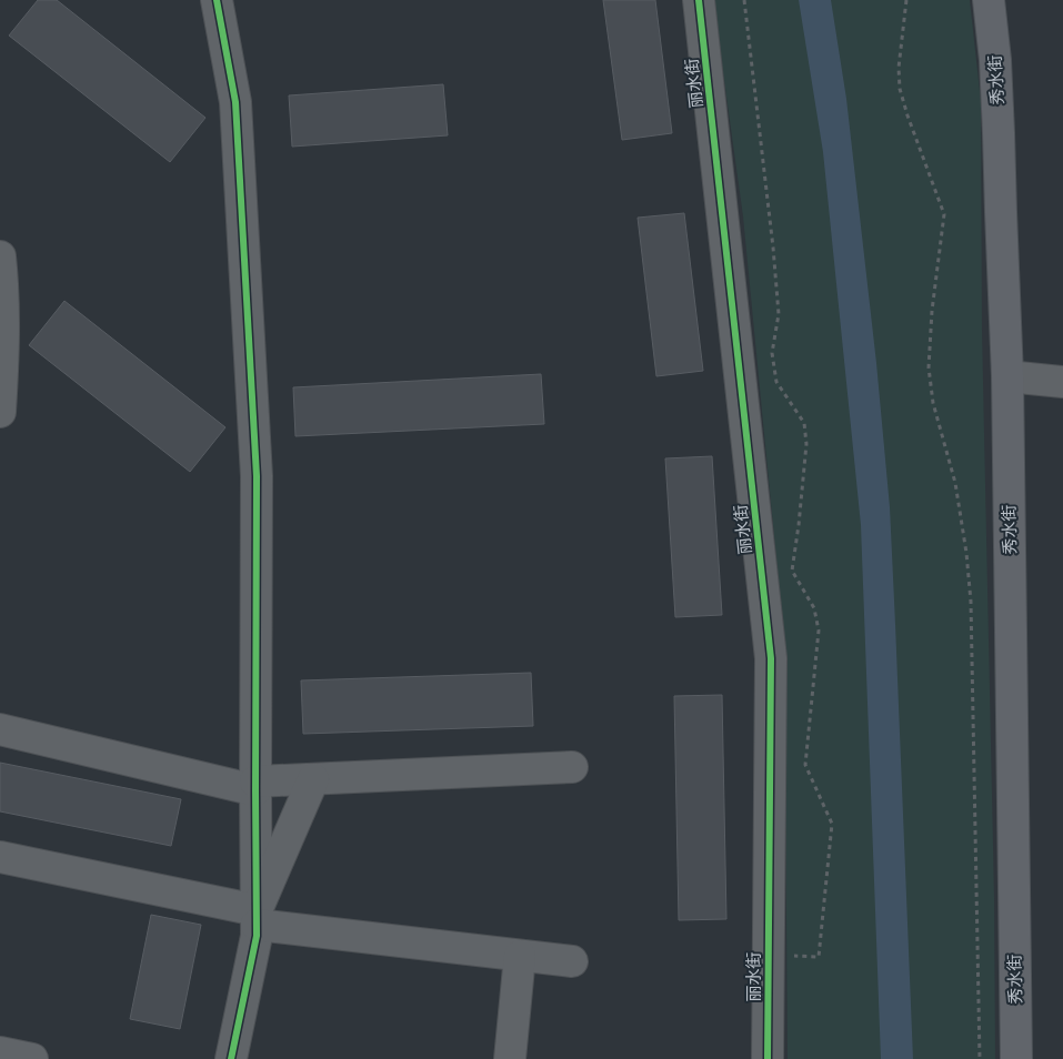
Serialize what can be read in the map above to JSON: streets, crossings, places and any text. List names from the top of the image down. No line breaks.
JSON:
{"streets":{"main road":["秀水街"],"street":["丽水街"]}}
